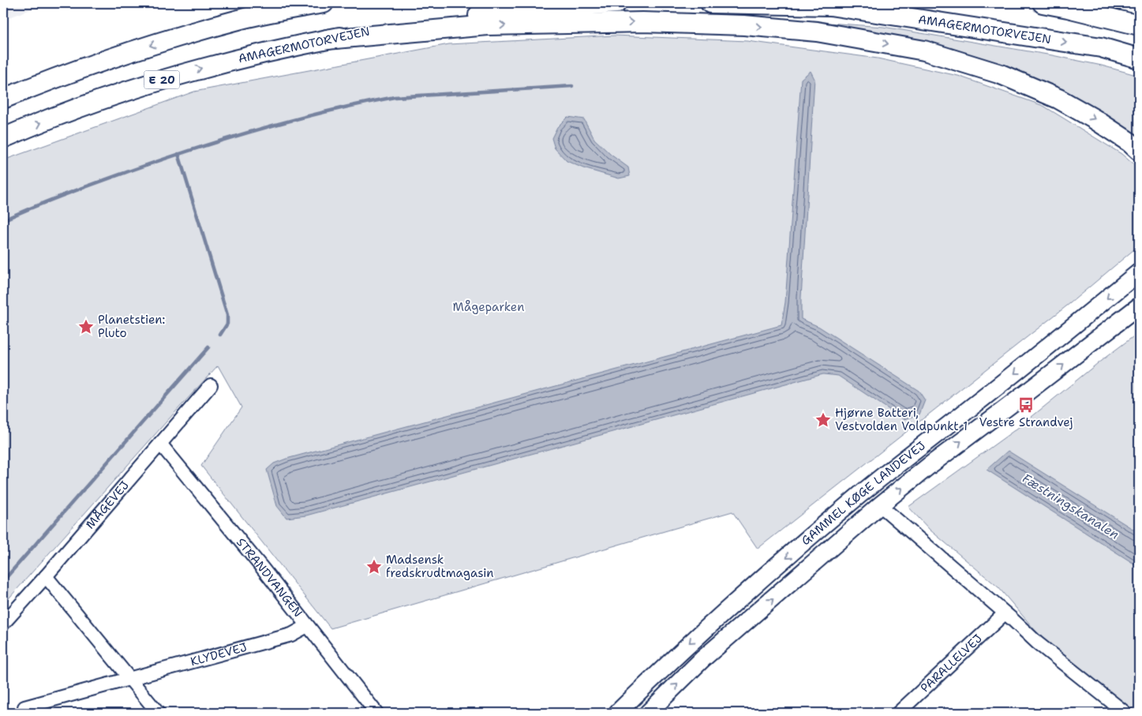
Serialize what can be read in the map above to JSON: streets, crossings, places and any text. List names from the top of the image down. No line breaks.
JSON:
{"streets":{"highway":["AMAGERMOTORVEJEN","E 20"],"main road":["GAMMEL KØGE LANDEVEJ"],"street":["MÅGEVEJ","STRANDVANGEN","KLYDEVEJ","PARALLELVEJ"]},"crossings":[["MÅGEVEJ","STRANDVANGEN"],["STRANDVANGEN","KLYDEVEJ"]],"water":["Fæstningskanalen"],"parks":["Mågeparken"],"places":{"place":["Planetstien: Pluto","Hjørne Batteri, Vestvolden Voldpunkt 1","Madsensk fredskrudtmagasin"],"bus stop":["Vestre Strandvej"]}}
